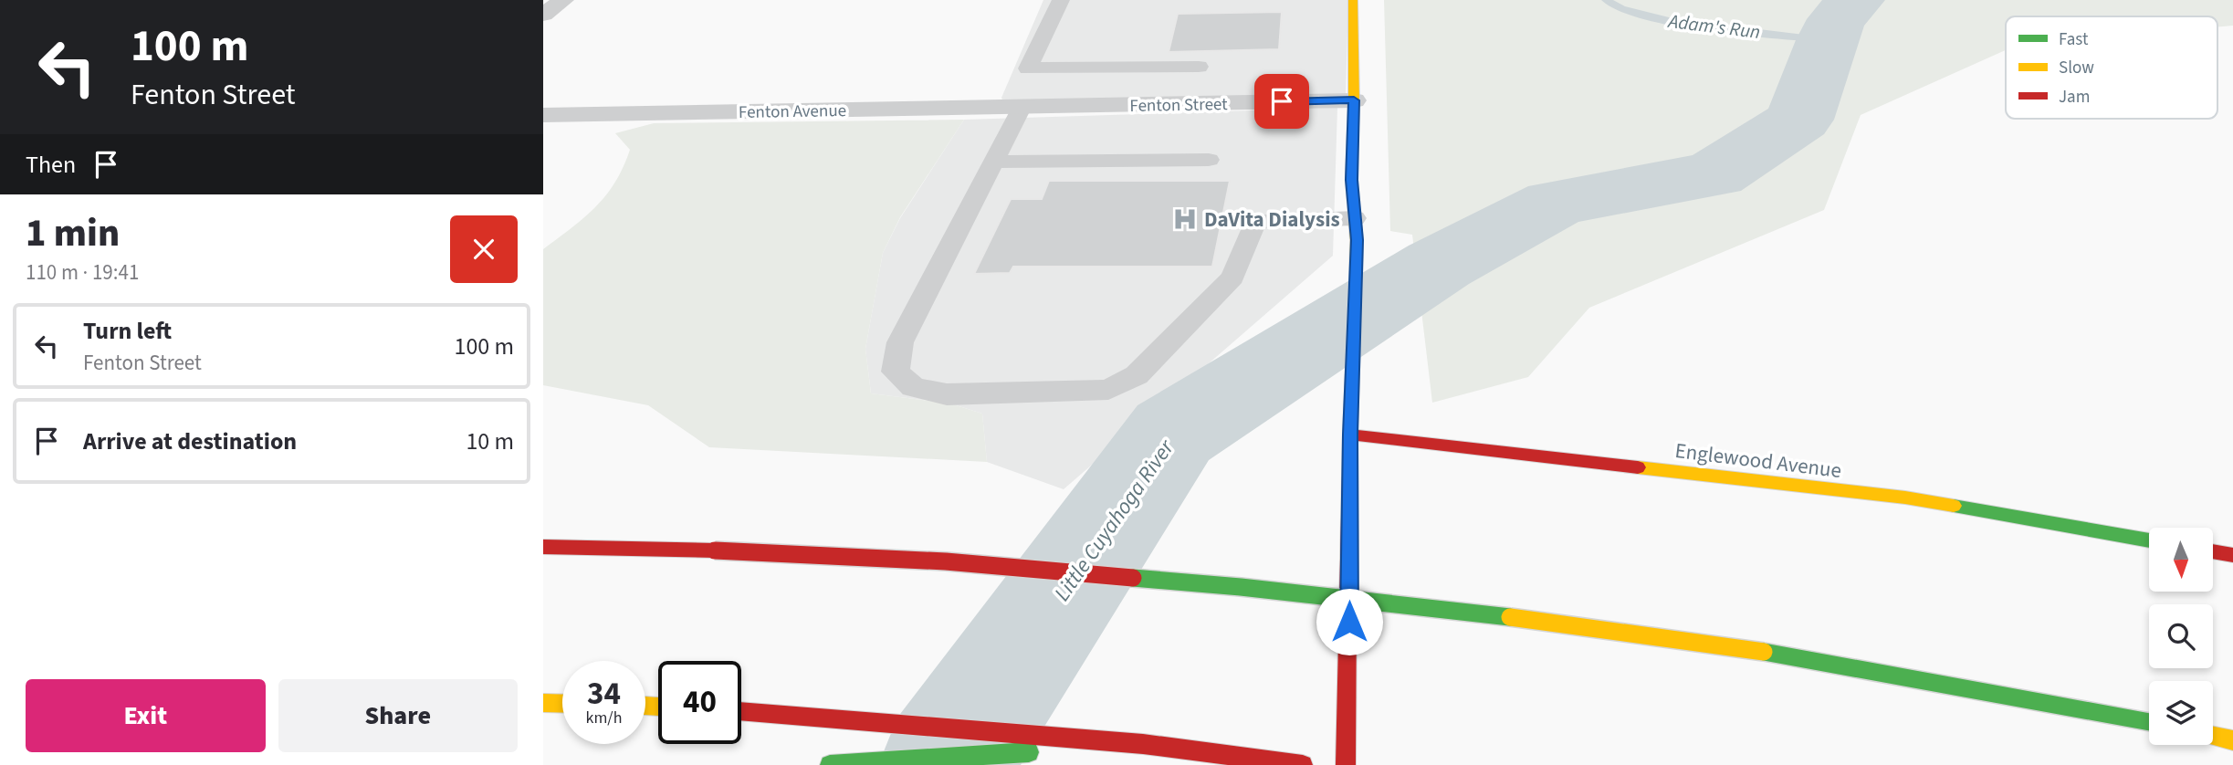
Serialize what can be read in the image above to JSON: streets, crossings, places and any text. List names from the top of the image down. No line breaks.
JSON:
{"streets":{"main road":["Englewood Avenue"],"street":["Fenton Street","Fenton Avenue"]},"crossings":[["Fenton Street","Fenton Avenue"]],"water":["Adam's Run","Little Cuyahoga River"],"places":{"hospital":["DaVita Dialysis"]},"legend":["Fast","Slow","Jam"],"north":"bottom","page":{"turn":["100 m","Fenton Street"],"then":"Then","heading":["1 min","110 m · 19:41"],"list":[{"name":"Turn left","note":"Fenton Street","value":"100 m"},{"name":"Arrive at destination","value":"10 m"}],"speed":"34 km/h","limit":"40","buttons":["Exit","Share"]}}
